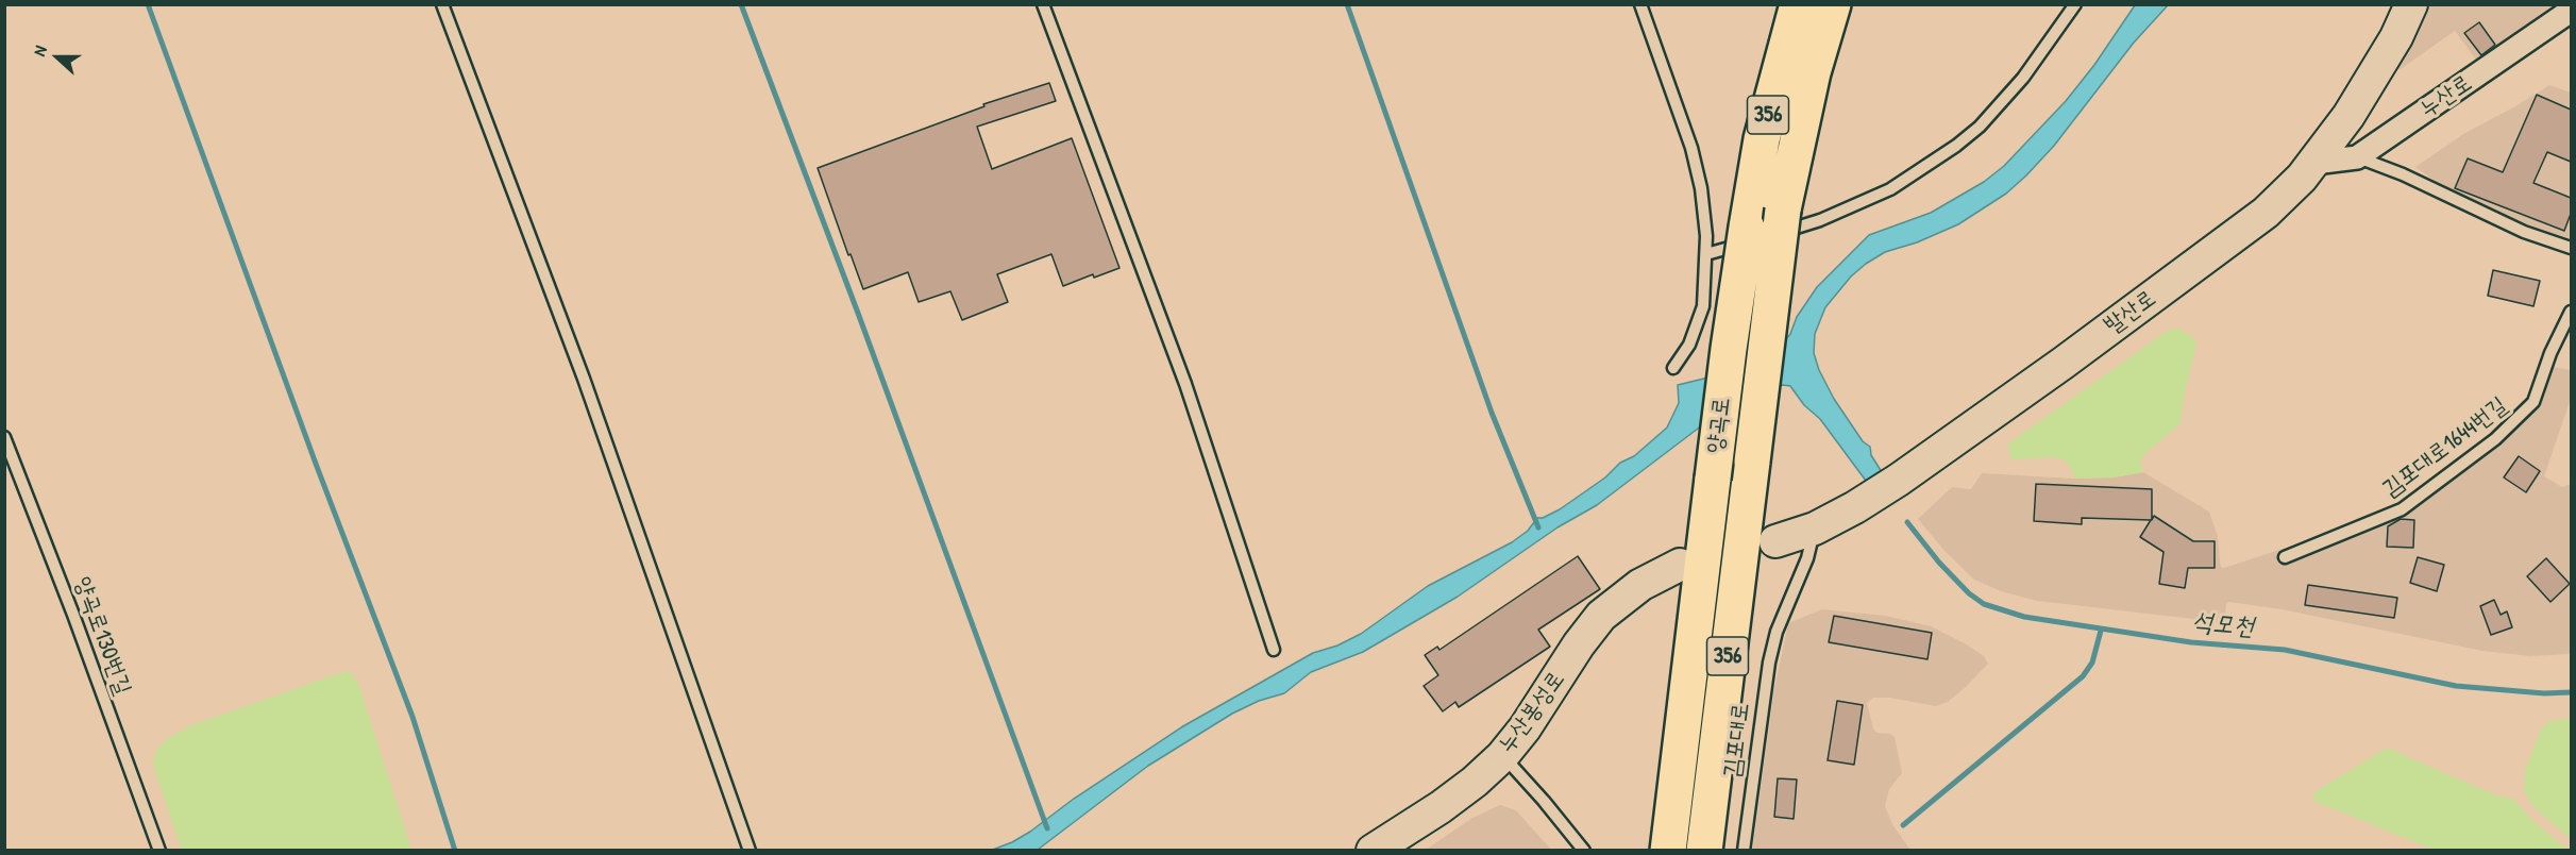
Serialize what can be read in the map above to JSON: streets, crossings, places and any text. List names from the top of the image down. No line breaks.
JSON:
{"streets":{"highway":["356","양곡로"],"street":["누산로","발산로","누산봉성로"],"lane":["김포대로1644번길","양곡로130번길","김포대로"]},"crossings":[["누산로","발산로"],["발산로","김포대로"]],"water":["석모천"],"north":"left"}
